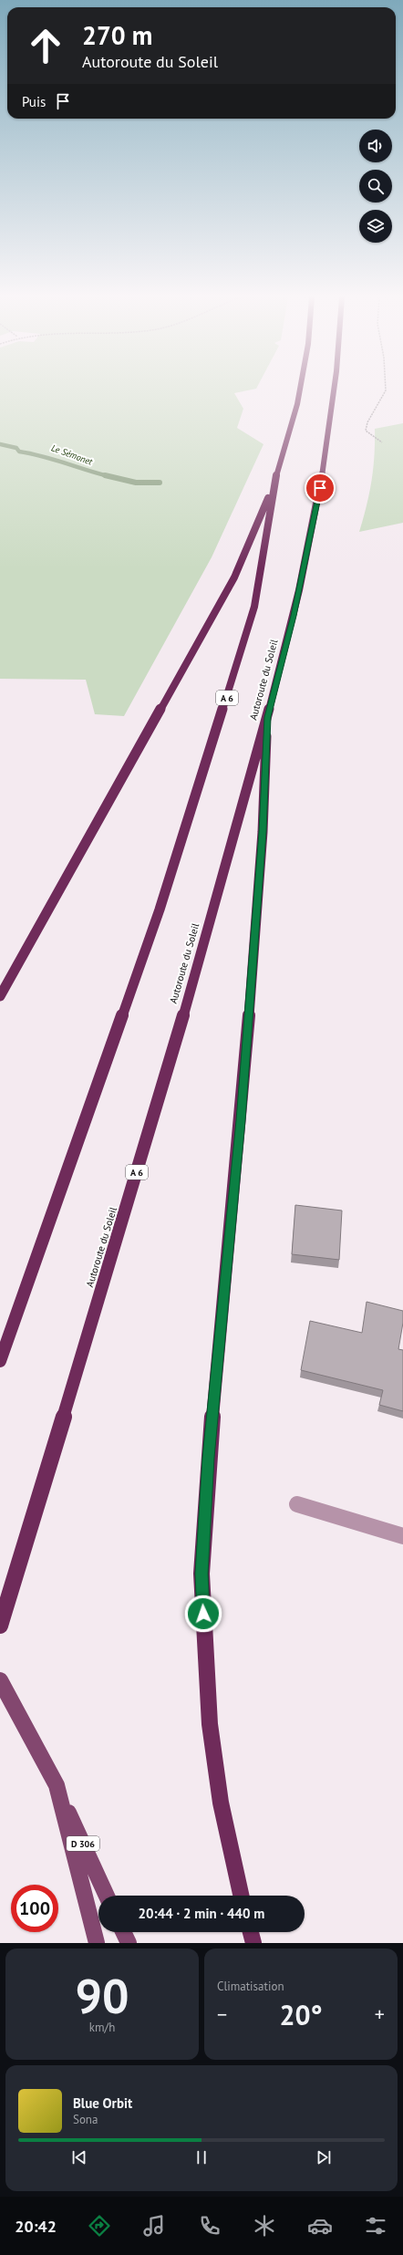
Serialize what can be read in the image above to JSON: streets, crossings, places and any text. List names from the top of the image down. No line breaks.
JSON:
{"streets":{"highway":["Autoroute du Soleil","A 6"],"main road":["D 306"]},"water":["Le Sémonet"],"page":{"turn":["270 m","Autoroute du Soleil"],"then":"Puis","limit":"100","trip":"20:44 · 2 min · 440 m","tile":[["90","km/h"],"Climatisation"],"heat":["−","20°","+"],"song":["Blue Orbit","Sona"],"tabs":"20:42"}}
